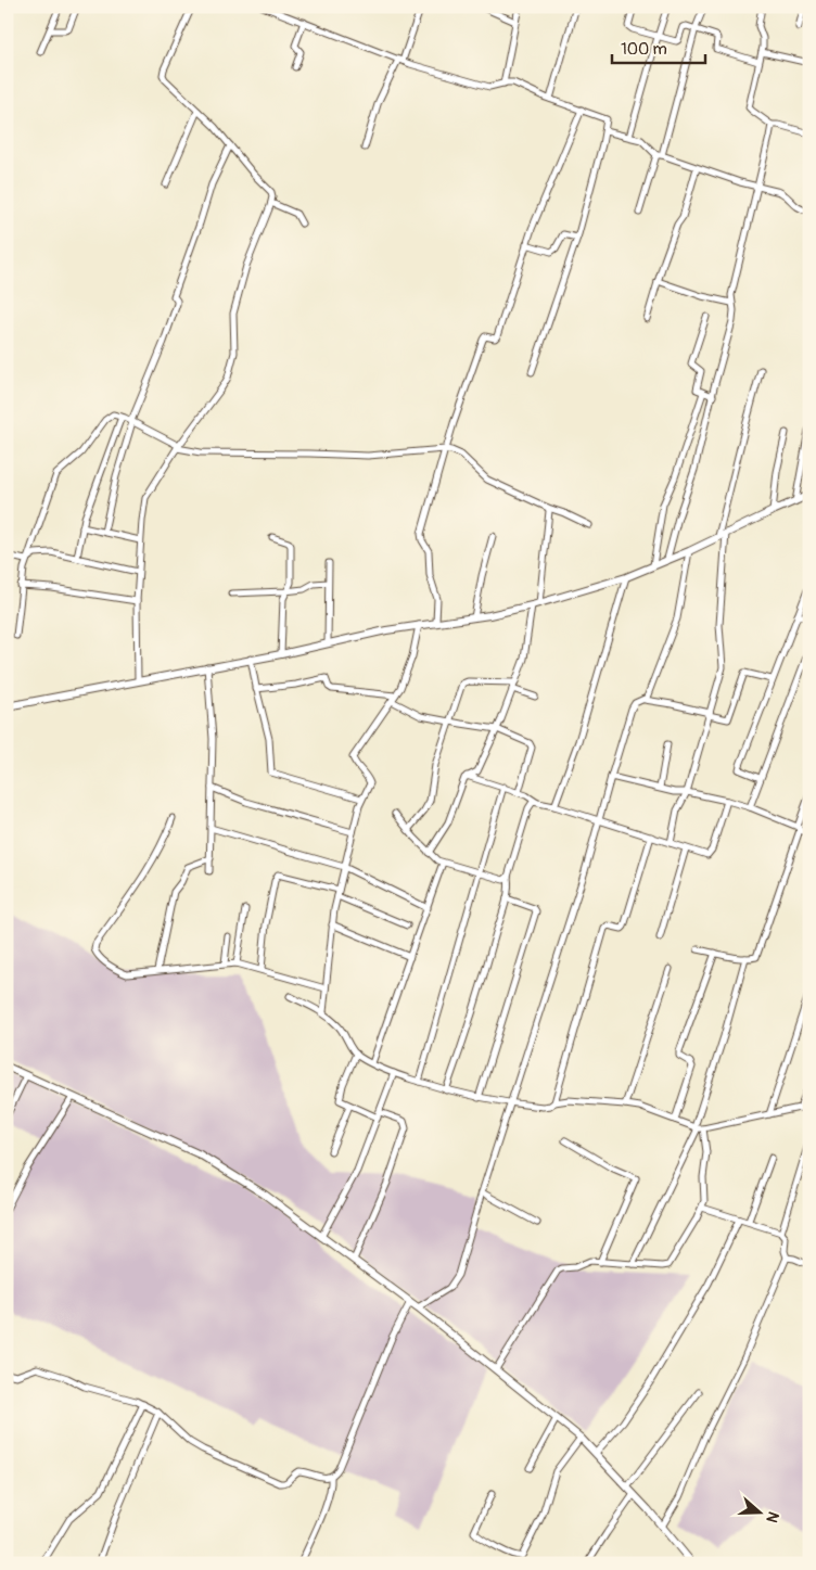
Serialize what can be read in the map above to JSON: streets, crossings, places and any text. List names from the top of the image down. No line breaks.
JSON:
{"scale_bar":"100 m","north":"right"}
